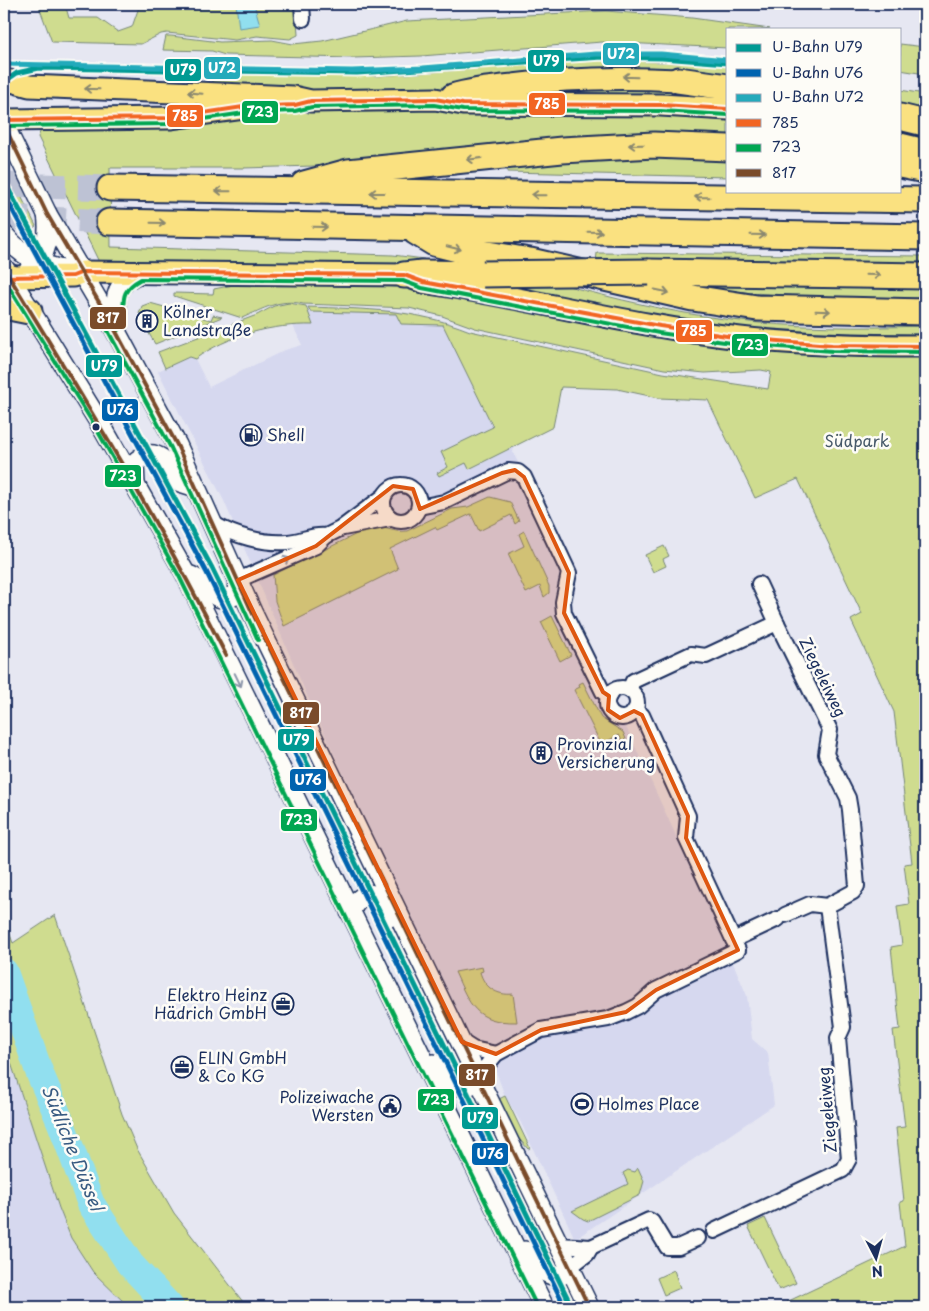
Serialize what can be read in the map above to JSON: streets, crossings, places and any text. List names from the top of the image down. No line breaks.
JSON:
{"streets":{"street":["Ziegeleiweg"]},"water":["Südliche Düssel"],"parks":["Südpark"],"places":{"building":["Kölner Landstraße","Provinzial Versicherung"],"fuel station":["Shell"],"office":["Elektro Heinz Hädrich GmbH","ELIN GmbH & Co KG"],"sports":["Holmes Place"],"public building":["Polizeiwache Wersten"]},"lines":["metro line U72","metro line U79","transit line 785","transit line 723","transit line 817","metro line U76"],"legend":["U-Bahn U79","U-Bahn U76","U-Bahn U72","785","723","817"],"north":"bottom"}
